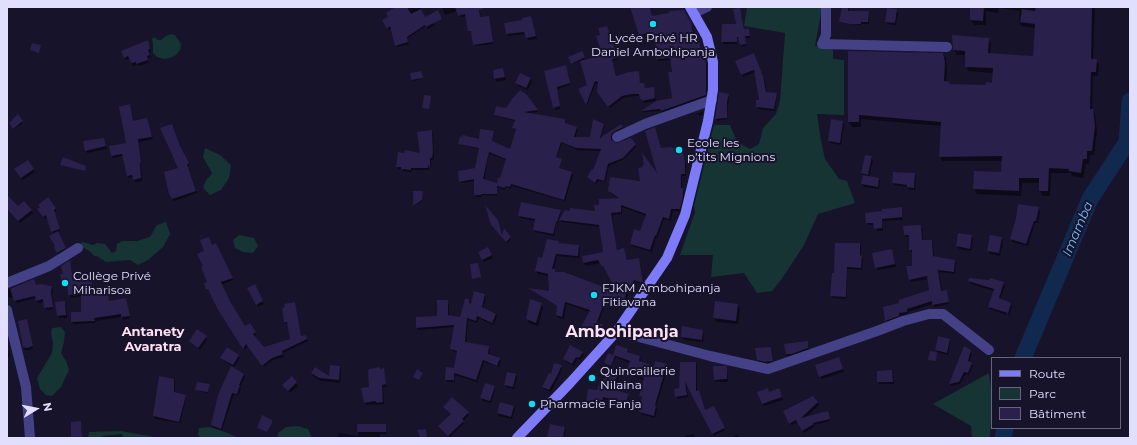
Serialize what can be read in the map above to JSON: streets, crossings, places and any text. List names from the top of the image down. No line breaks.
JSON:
{"districts":["Antanety Avaratra","Ambohipanja"],"water":["Imamba"],"places":["Lycée Privé HR Daniel Ambohipanja","Ecole les p’tits Mignions","Collège Privé Miharisoa","FJKM Ambohipanja Fitiavana","Quincaillerie Nilaina","Pharmacie Fanja"],"legend":["Route","Parc","Bâtiment"],"north":"right"}
